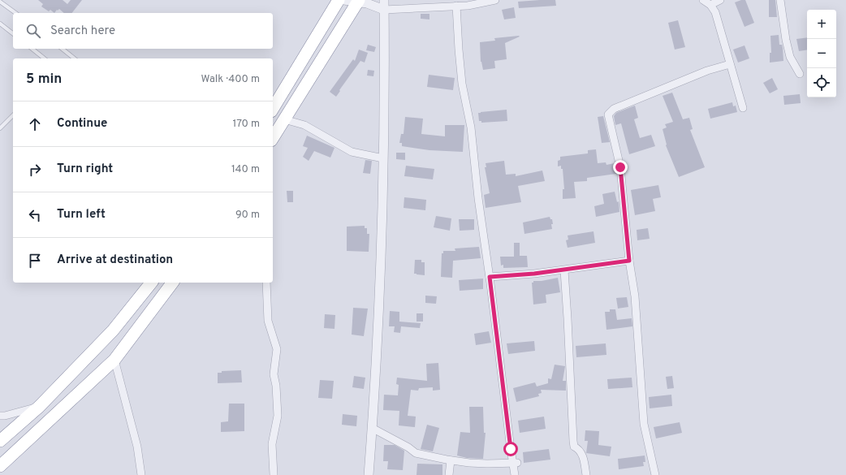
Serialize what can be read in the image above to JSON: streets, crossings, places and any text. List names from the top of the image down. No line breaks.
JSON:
{"page":{"map_buttons":["+","−"],"search":"Search here","heading":["5 min","Walk · 400 m"],"list":[["Continue","170 m"],["Turn right","140 m"],["Turn left","90 m"],"Arrive at destination"]}}
